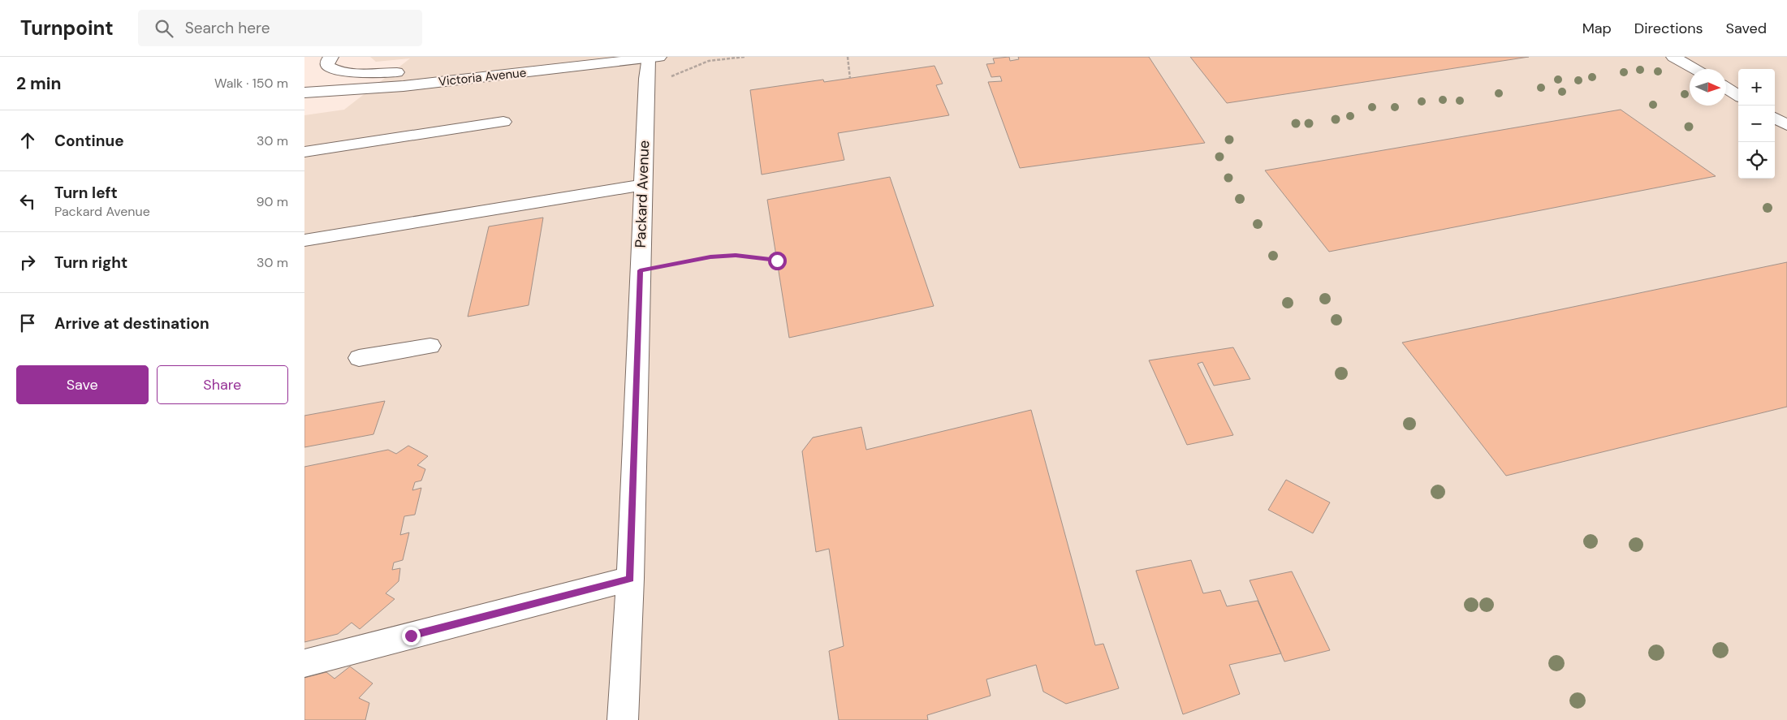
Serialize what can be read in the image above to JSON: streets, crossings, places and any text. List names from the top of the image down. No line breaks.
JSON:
{"streets":{"street":["Victoria Avenue","Packard Avenue"]},"crossings":[["Victoria Avenue","Packard Avenue"]],"north":"right","page":{"header":"Turnpoint","search":"Search here","nav":["Map","Directions","Saved"],"heading":["2 min","Walk · 150 m"],"map_buttons":["+","−"],"list":[["Continue","30 m"],["Turn left","Packard Avenue","90 m"],["Turn right","30 m"],"Arrive at destination"],"buttons":["Save","Share"]}}
